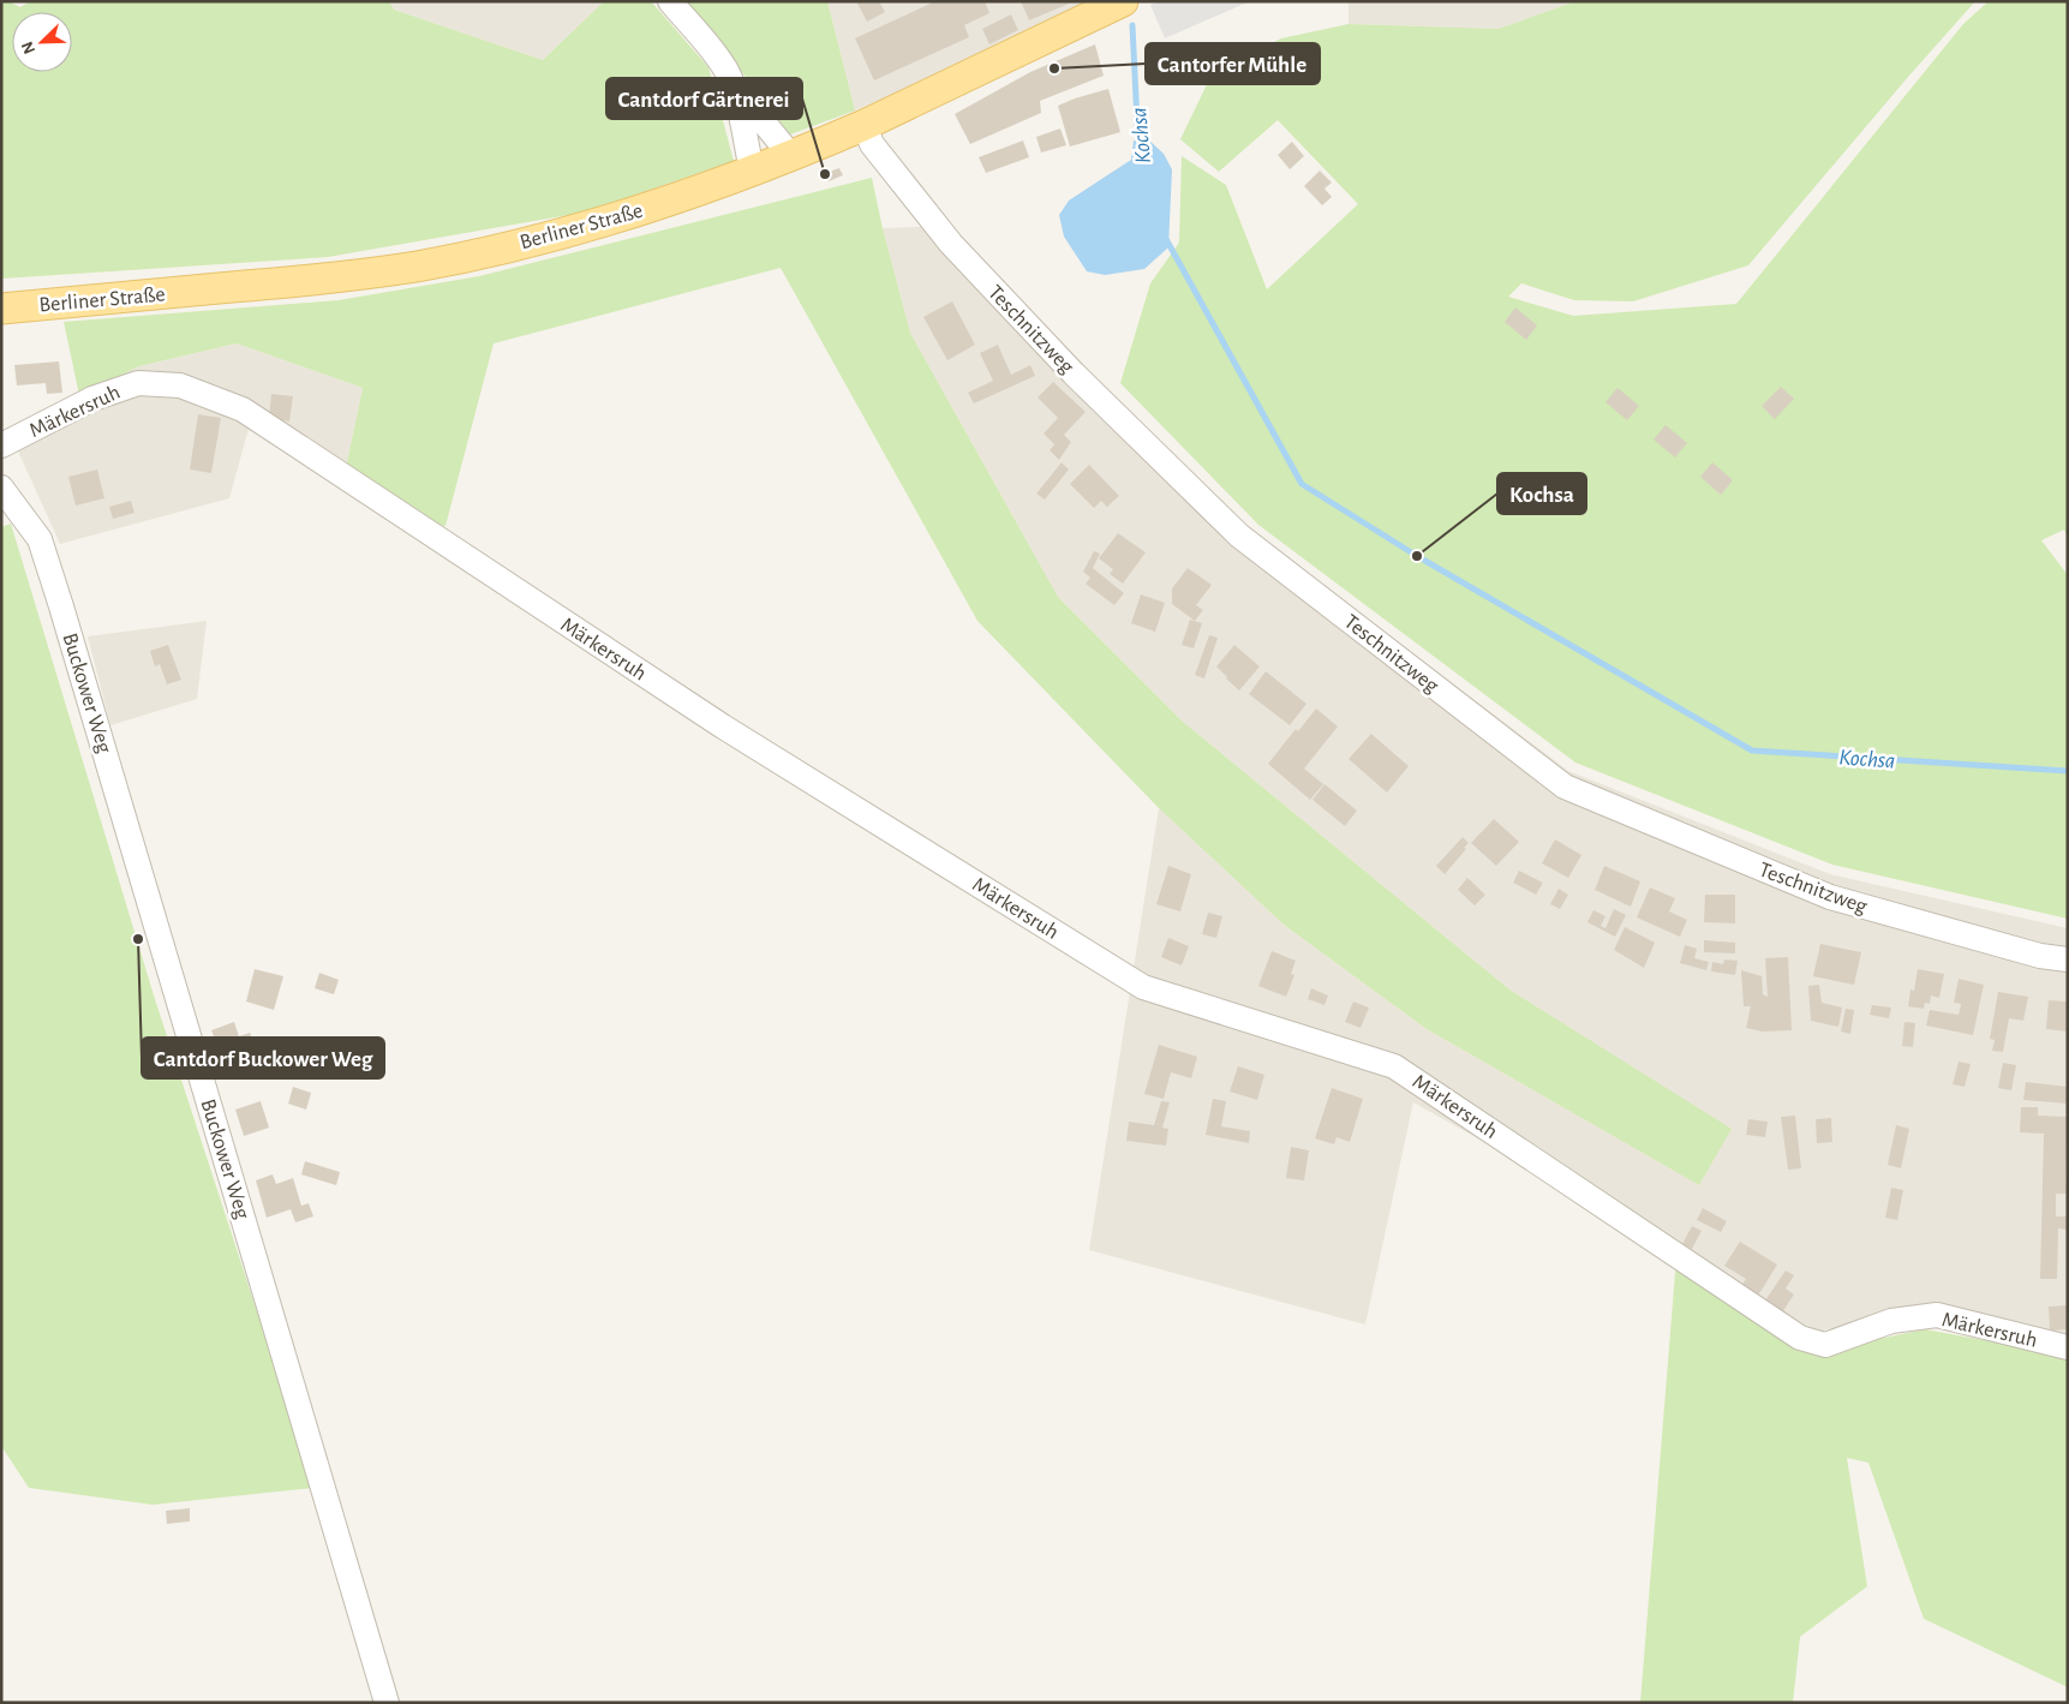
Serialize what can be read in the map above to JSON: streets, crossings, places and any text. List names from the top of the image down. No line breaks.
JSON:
{"streets":{"main road":["Berliner Straße"],"street":["Teschnitzweg","Märkersruh","Buckower Weg"]},"crossings":[["Berliner Straße","Teschnitzweg"]],"water":["Kochsa"],"places":["Cantorfer Mühle","Cantdorf Gärtnerei","Kochsa","Cantdorf Buckower Weg"],"north":"bottom left"}
